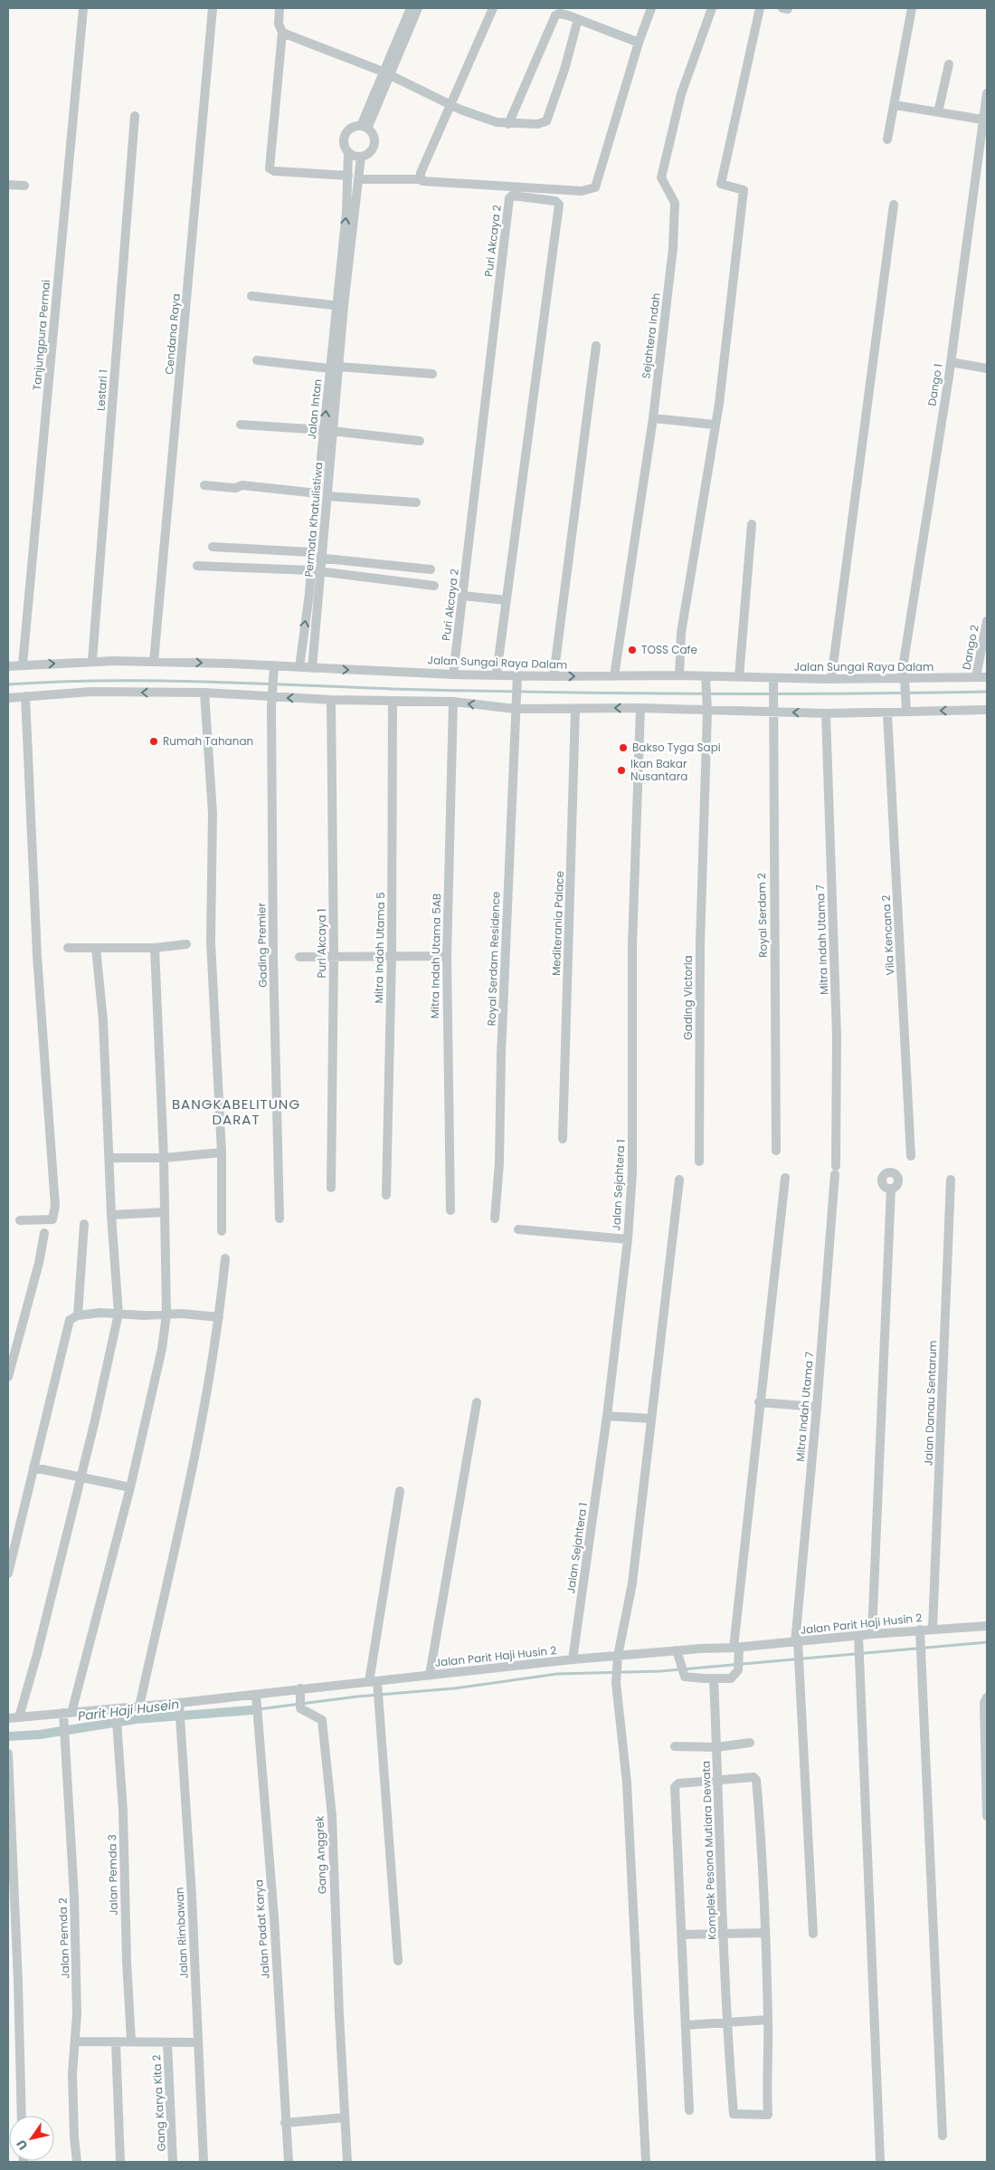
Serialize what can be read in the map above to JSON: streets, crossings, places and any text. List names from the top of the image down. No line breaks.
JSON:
{"streets":{"street":["Puri Akcaya 2","Cendana Raya","Tanjungpura Permai","Sejahtera Indah","Dango 1","Lestari 1","Jalan Intan","Permata Khatulistiwa","Dango 2","Jalan Sungai Raya Dalam","Royal Serdam 2","Mediterania Palace","Vila Kencana 2","Mitra Indah Utama 7","Puri Akcaya 1","Gading Premier","Mitra Indah Utama 5","Mitra Indah Utama 5AB","Royal Serdam Residence","Gading Victoria","Jalan Sejahtera 1","Jalan Danau Sentarum","Jalan Parit Haji Husin 2","Komplek Pesona Mutiara Dewata","Gang Anggrek","Jalan Pemda 3","Jalan Padat Karya","Jalan Rimbawan","Jalan Pemda 2","Gang Karya Kita 2"]},"crossings":[["Puri Akcaya 2","Jalan Sungai Raya Dalam"],["Cendana Raya","Jalan Sungai Raya Dalam"],["Tanjungpura Permai","Jalan Sungai Raya Dalam"],["Sejahtera Indah","Jalan Sungai Raya Dalam"],["Dango 1","Jalan Sungai Raya Dalam"],["Lestari 1","Jalan Sungai Raya Dalam"],["Jalan Intan","Permata Khatulistiwa"],["Jalan Intan","Jalan Sungai Raya Dalam"],["Permata Khatulistiwa","Jalan Sungai Raya Dalam"],["Dango 2","Jalan Sungai Raya Dalam"],["Jalan Sungai Raya Dalam","Royal Serdam 2"],["Jalan Sungai Raya Dalam","Gading Premier"],["Jalan Sungai Raya Dalam","Royal Serdam Residence"],["Jalan Sungai Raya Dalam","Gading Victoria"],["Mitra Indah Utama 7","Jalan Parit Haji Husin 2"],["Jalan Sejahtera 1","Jalan Parit Haji Husin 2"],["Jalan Danau Sentarum","Jalan Parit Haji Husin 2"],["Jalan Parit Haji Husin 2","Gang Anggrek"],["Jalan Parit Haji Husin 2","Jalan Pemda 3"],["Jalan Parit Haji Husin 2","Jalan Padat Karya"],["Jalan Parit Haji Husin 2","Jalan Rimbawan"],["Jalan Parit Haji Husin 2","Jalan Pemda 2"]],"one_way":["Jalan Intan"],"districts":["BANGKABELITUNG DARAT"],"water":["Parit Haji Husein"],"places":["TOSS Cafe","Rumah Tahanan","Bakso Tyga Sapi","Ikan Bakar Nusantara"],"north":"bottom left"}
